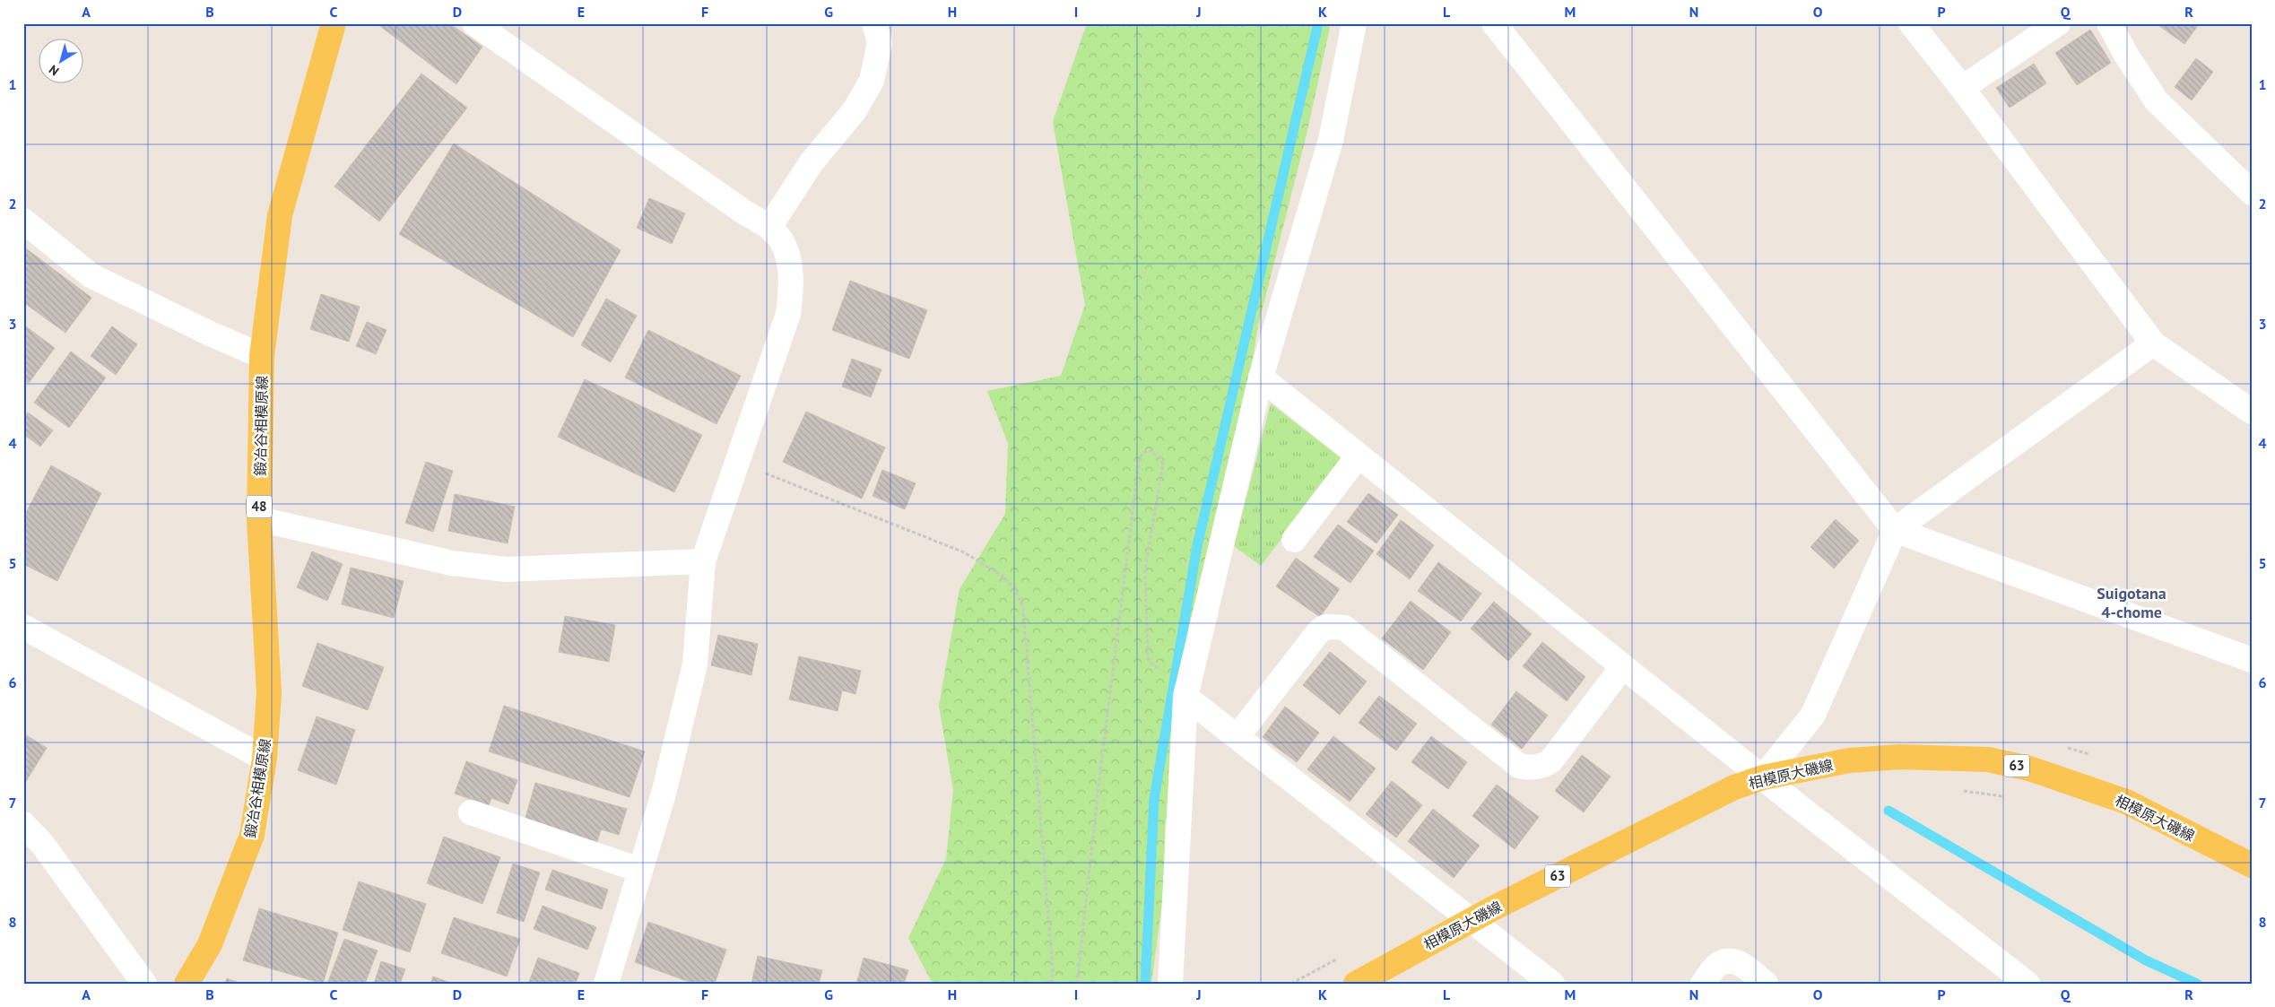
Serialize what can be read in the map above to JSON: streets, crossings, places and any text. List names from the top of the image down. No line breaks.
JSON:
{"streets":{"main road":["鍛冶谷相模原線","48","63","相模原大磯線"]},"districts":["Suigotana 4-chome"],"north":"bottom left","grid":{"columns":["A","B","C","D","E","F","G","H","I","J","K","L","M","N","O","P","Q","R"],"rows":["1","2","3","4","5","6","7","8"]}}
